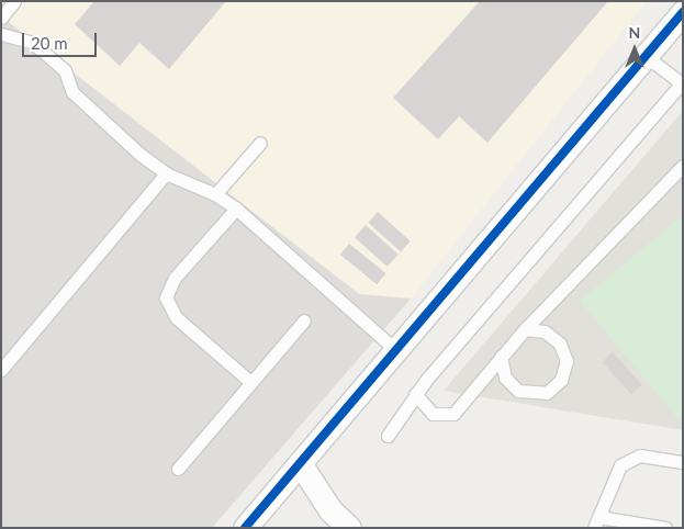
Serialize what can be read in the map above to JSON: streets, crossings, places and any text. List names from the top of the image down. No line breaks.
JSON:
{"scale_bar":"20 m","north":"top"}
